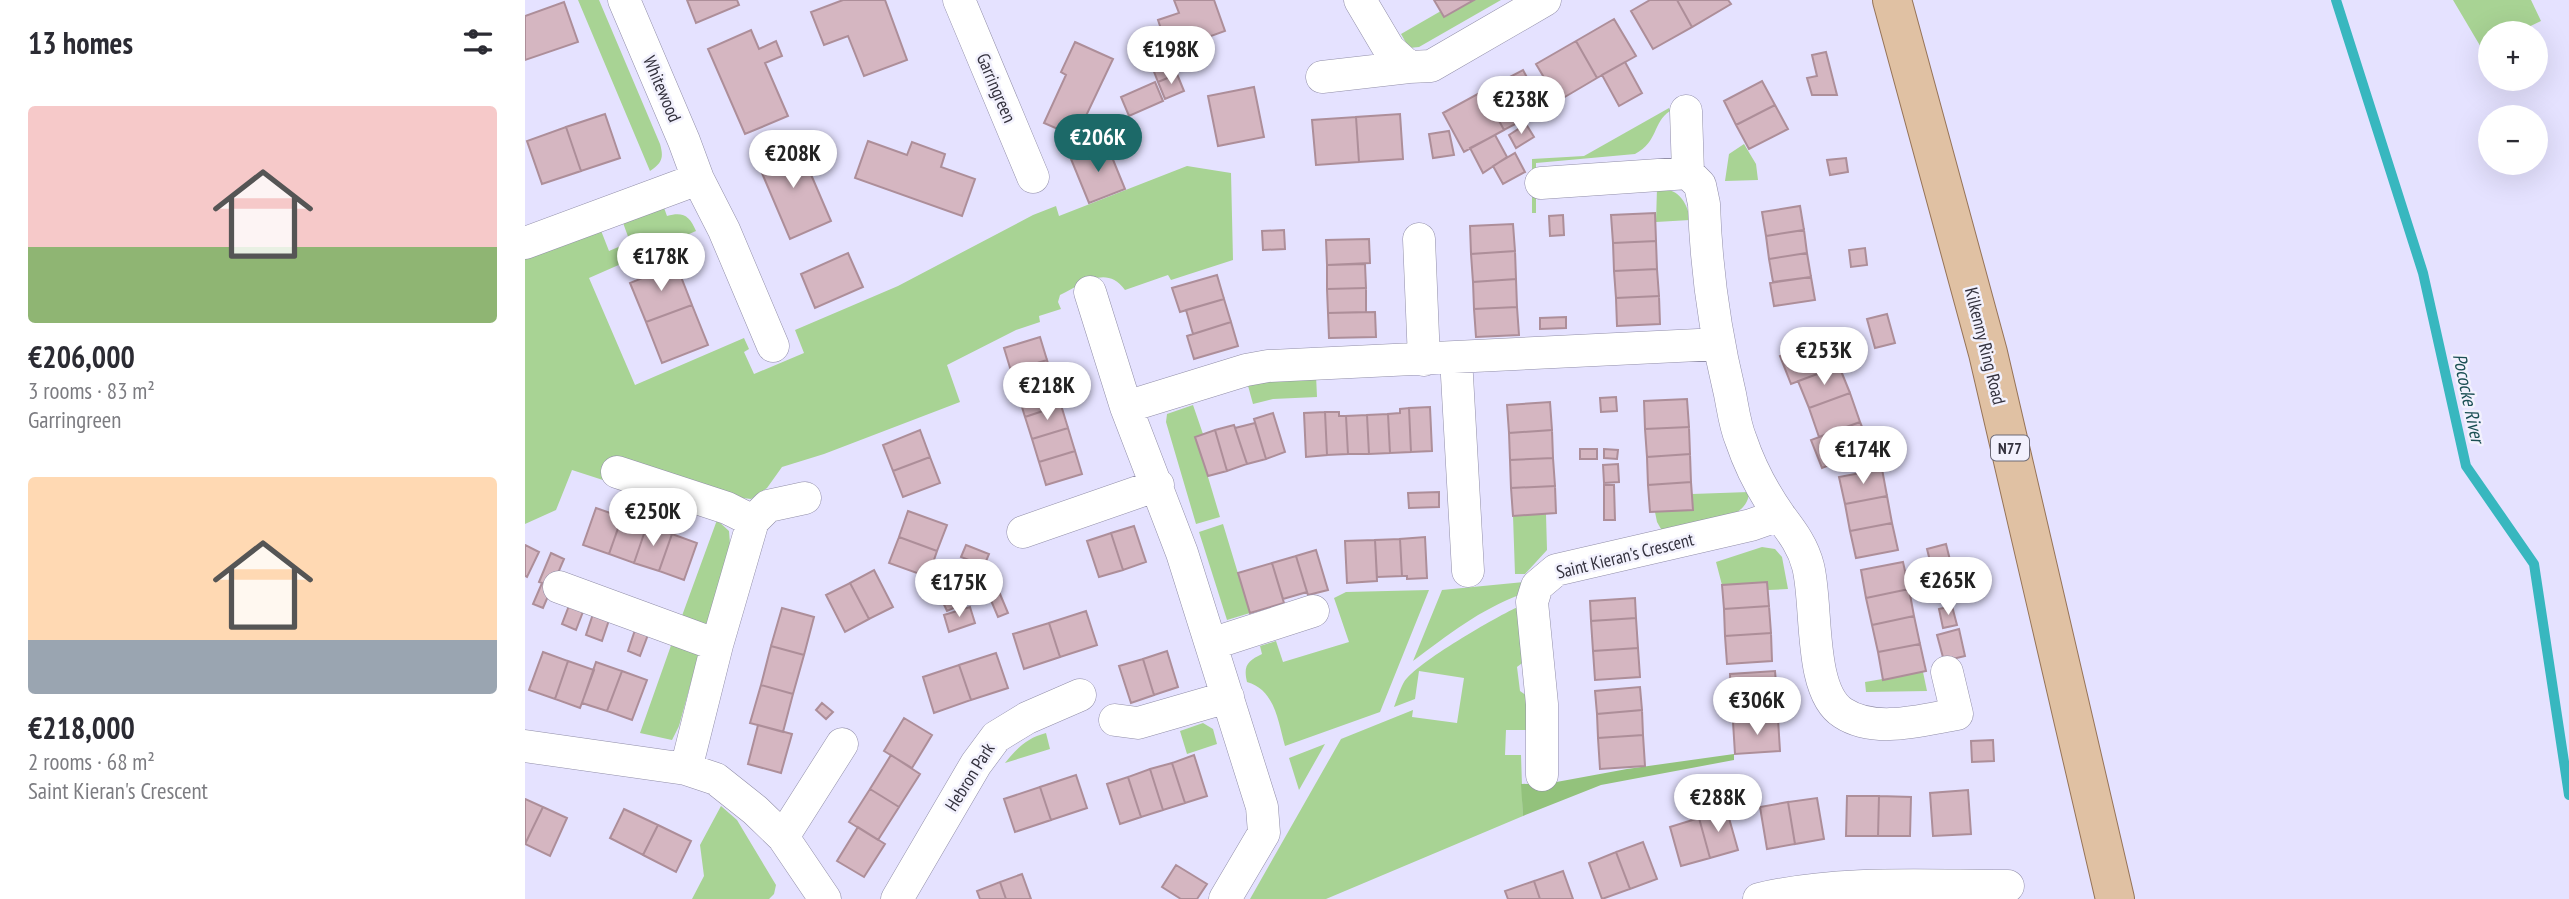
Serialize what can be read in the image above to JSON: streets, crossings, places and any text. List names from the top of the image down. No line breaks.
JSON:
{"streets":{"main road":["Kilkenny Ring Road","N77"],"street":["Garringreen","Whitewood","Saint Kieran's Crescent","Hebron Park"]},"water":["Pococke River"],"page":{"heading":"13 homes","map_buttons":["+","−"],"price":["€198K","€238K","€206K","€208K","€178K","€253K","€218K","€174K","€250K","€265K","€175K","€306K","€288K"],"list":[{"name":"€206,000","note":"3 rooms · 83 m² · Garringreen"},{"name":"€218,000","note":"2 rooms · 68 m² · Saint Kieran's Crescent"}]}}
